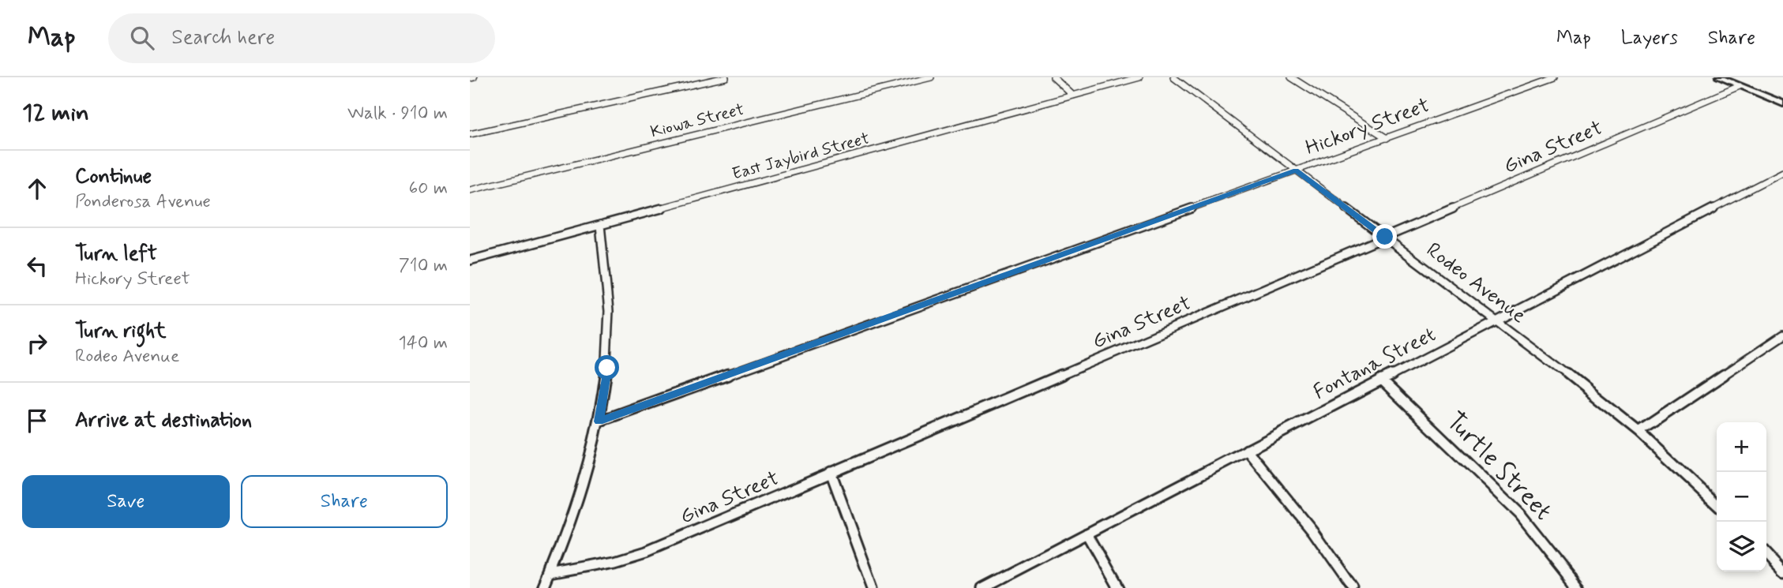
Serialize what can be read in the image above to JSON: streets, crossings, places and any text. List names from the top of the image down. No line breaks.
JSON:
{"streets":{"street":["Kiowa Street","Hickory Street","Gina Street","East Jaybird Street","Rodeo Avenue","Fontana Street","Turtle Street"]},"crossings":[["Hickory Street","Rodeo Avenue"],["Gina Street","Rodeo Avenue"],["Rodeo Avenue","Fontana Street"],["Fontana Street","Turtle Street"]],"page":{"header":"Map","search":"Search here","nav":["Map","Layers","Share"],"heading":["12 min","Walk · 910 m"],"list":[["Continue","Ponderosa Avenue","60 m"],["Turn left","Hickory Street","710 m"],["Turn right","Rodeo Avenue","140 m"],"Arrive at destination"],"map_buttons":["+","−"],"buttons":["Save","Share"]}}
